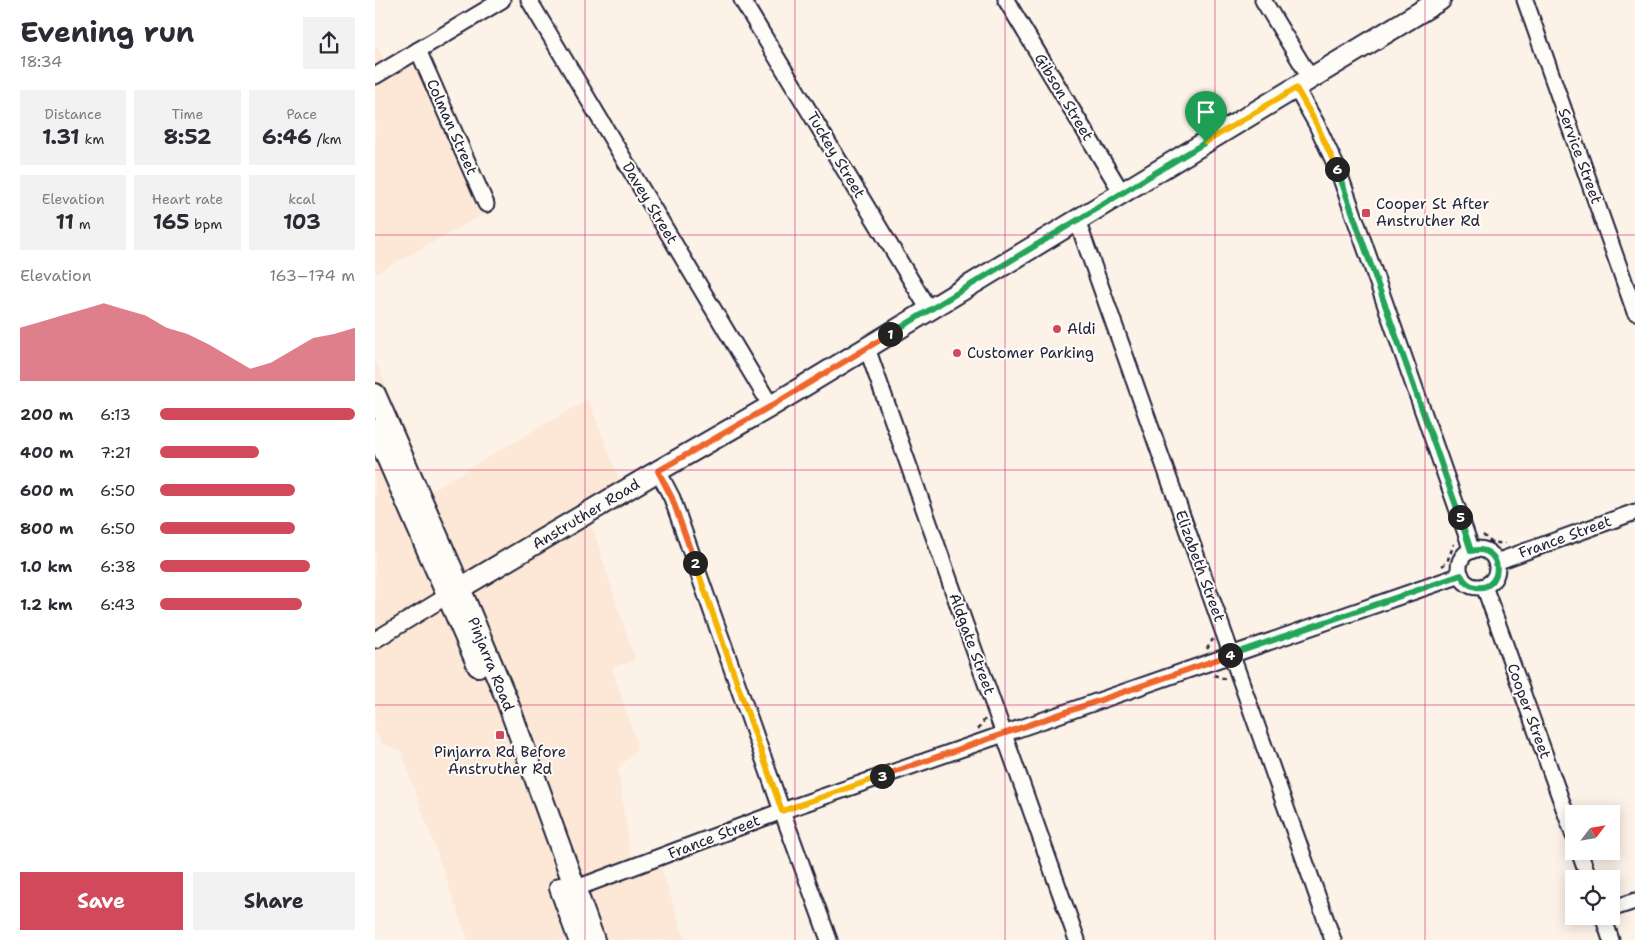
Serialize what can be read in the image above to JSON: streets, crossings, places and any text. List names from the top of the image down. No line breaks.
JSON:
{"streets":{"main road":["Anstruther Road","Pinjarra Road"],"street":["Gibson Street","Colman Street","Tuckey Street","Service Street","Davey Street","France Street","Elizabeth Street","Aldgate Street","Cooper Street"]},"crossings":[["Gibson Street","Anstruther Road"],["Tuckey Street","Anstruther Road"],["Davey Street","Anstruther Road"],["Anstruther Road","Elizabeth Street"],["Anstruther Road","Aldgate Street"],["Anstruther Road","Pinjarra Road"],["France Street","Elizabeth Street"],["France Street","Aldgate Street"],["France Street","Pinjarra Road"],["France Street","Cooper Street"]],"places":{"transit":["Cooper St After Anstruther Rd","Pinjarra Rd Before Anstruther Rd"],"other":["Aldi","Customer Parking"]},"north":"top right","page":{"heading":["Evening run","18:34"],"stats":[["Distance","1.31 km"],["Time","8:52"],["Pace","6:46 /km"],["Elevation","11 m"],["Heart rate","165 bpm"],["kcal","103"]],"pins":["6","1","5","2","4","3"],"chart":["Elevation","163–174 m"],"list":[{"name":"200 m","note":"6:13"},{"name":"400 m","note":"7:21"},{"name":"600 m","note":"6:50"},{"name":"800 m","note":"6:50"},{"name":"1.0 km","note":"6:38"},{"name":"1.2 km","note":"6:43"}],"buttons":["Save","Share"]}}
